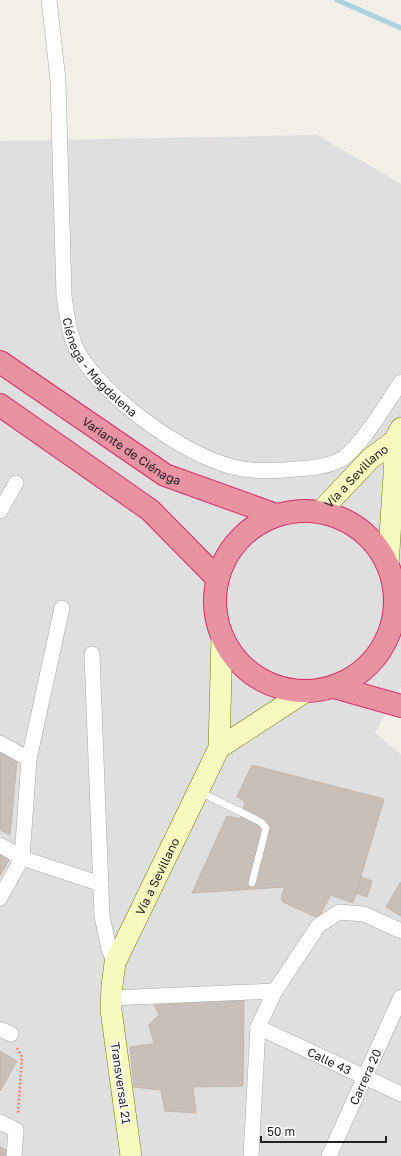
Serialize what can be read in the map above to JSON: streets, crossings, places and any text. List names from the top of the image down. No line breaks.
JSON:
{"streets":{"highway":["Variante de Ciénaga"],"street":["Ciénega - Magdalena","Vía a Sevillano","Calle 43","Carrera 20","Transversal 21"]},"crossings":[["Vía a Sevillano","Transversal 21"],["Calle 43","Carrera 20"]],"scale_bar":"50 m"}
